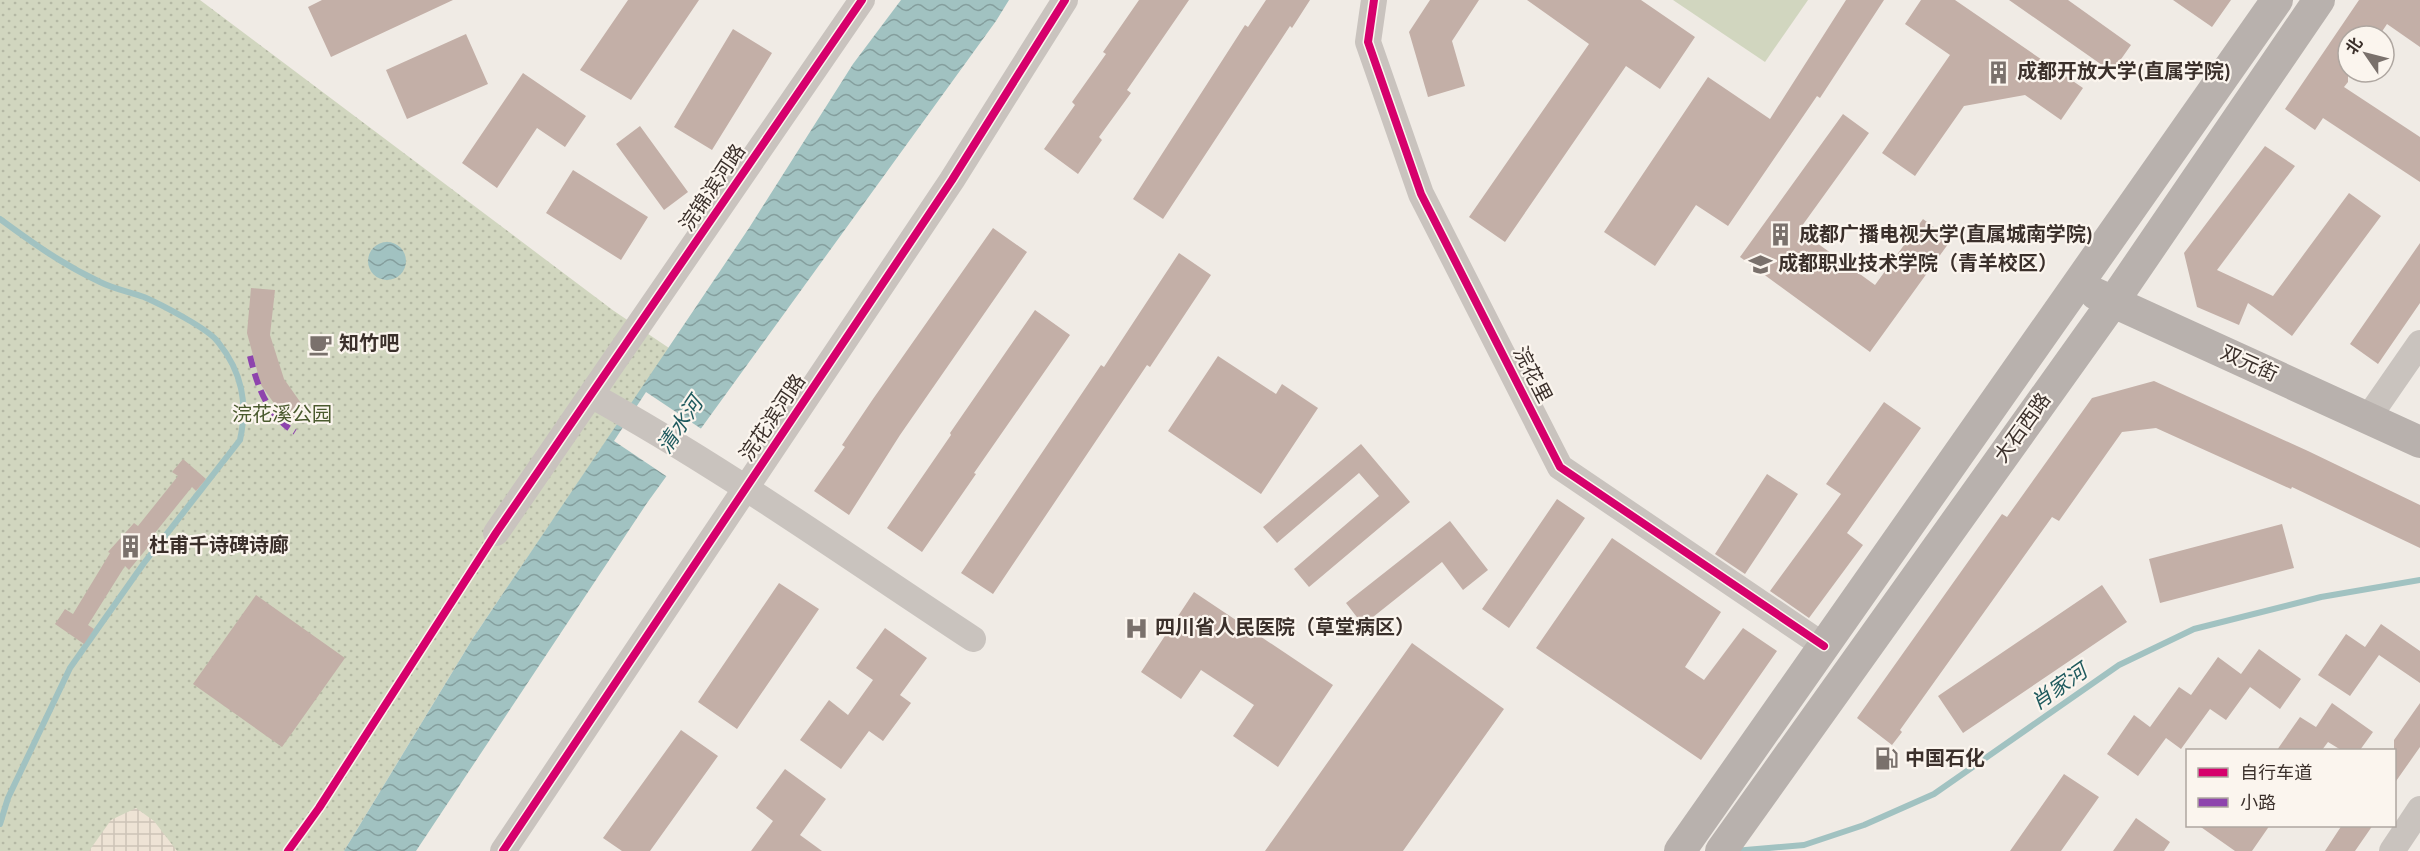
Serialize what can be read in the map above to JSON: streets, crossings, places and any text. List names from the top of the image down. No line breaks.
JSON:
{"streets":{"main road":["双元街","大石西路"],"street":["浣锦滨河路","浣花里","浣花滨河路"]},"crossings":[["双元街","大石西路"],["浣花里","大石西路"]],"water":["清水河","肖家河"],"parks":["浣花溪公园"],"places":{"building":["成都开放大学(直属学院)","成都广播电视大学(直属城南学院)","杜甫千诗碑诗廊"],"school or university":["成都职业技术学院（青羊校区）"],"cafe":["知竹吧"],"hospital":["四川省人民医院（草堂病区）"],"fuel station":["中国石化"]},"legend":["自行车道","小路"],"north":"top left"}
